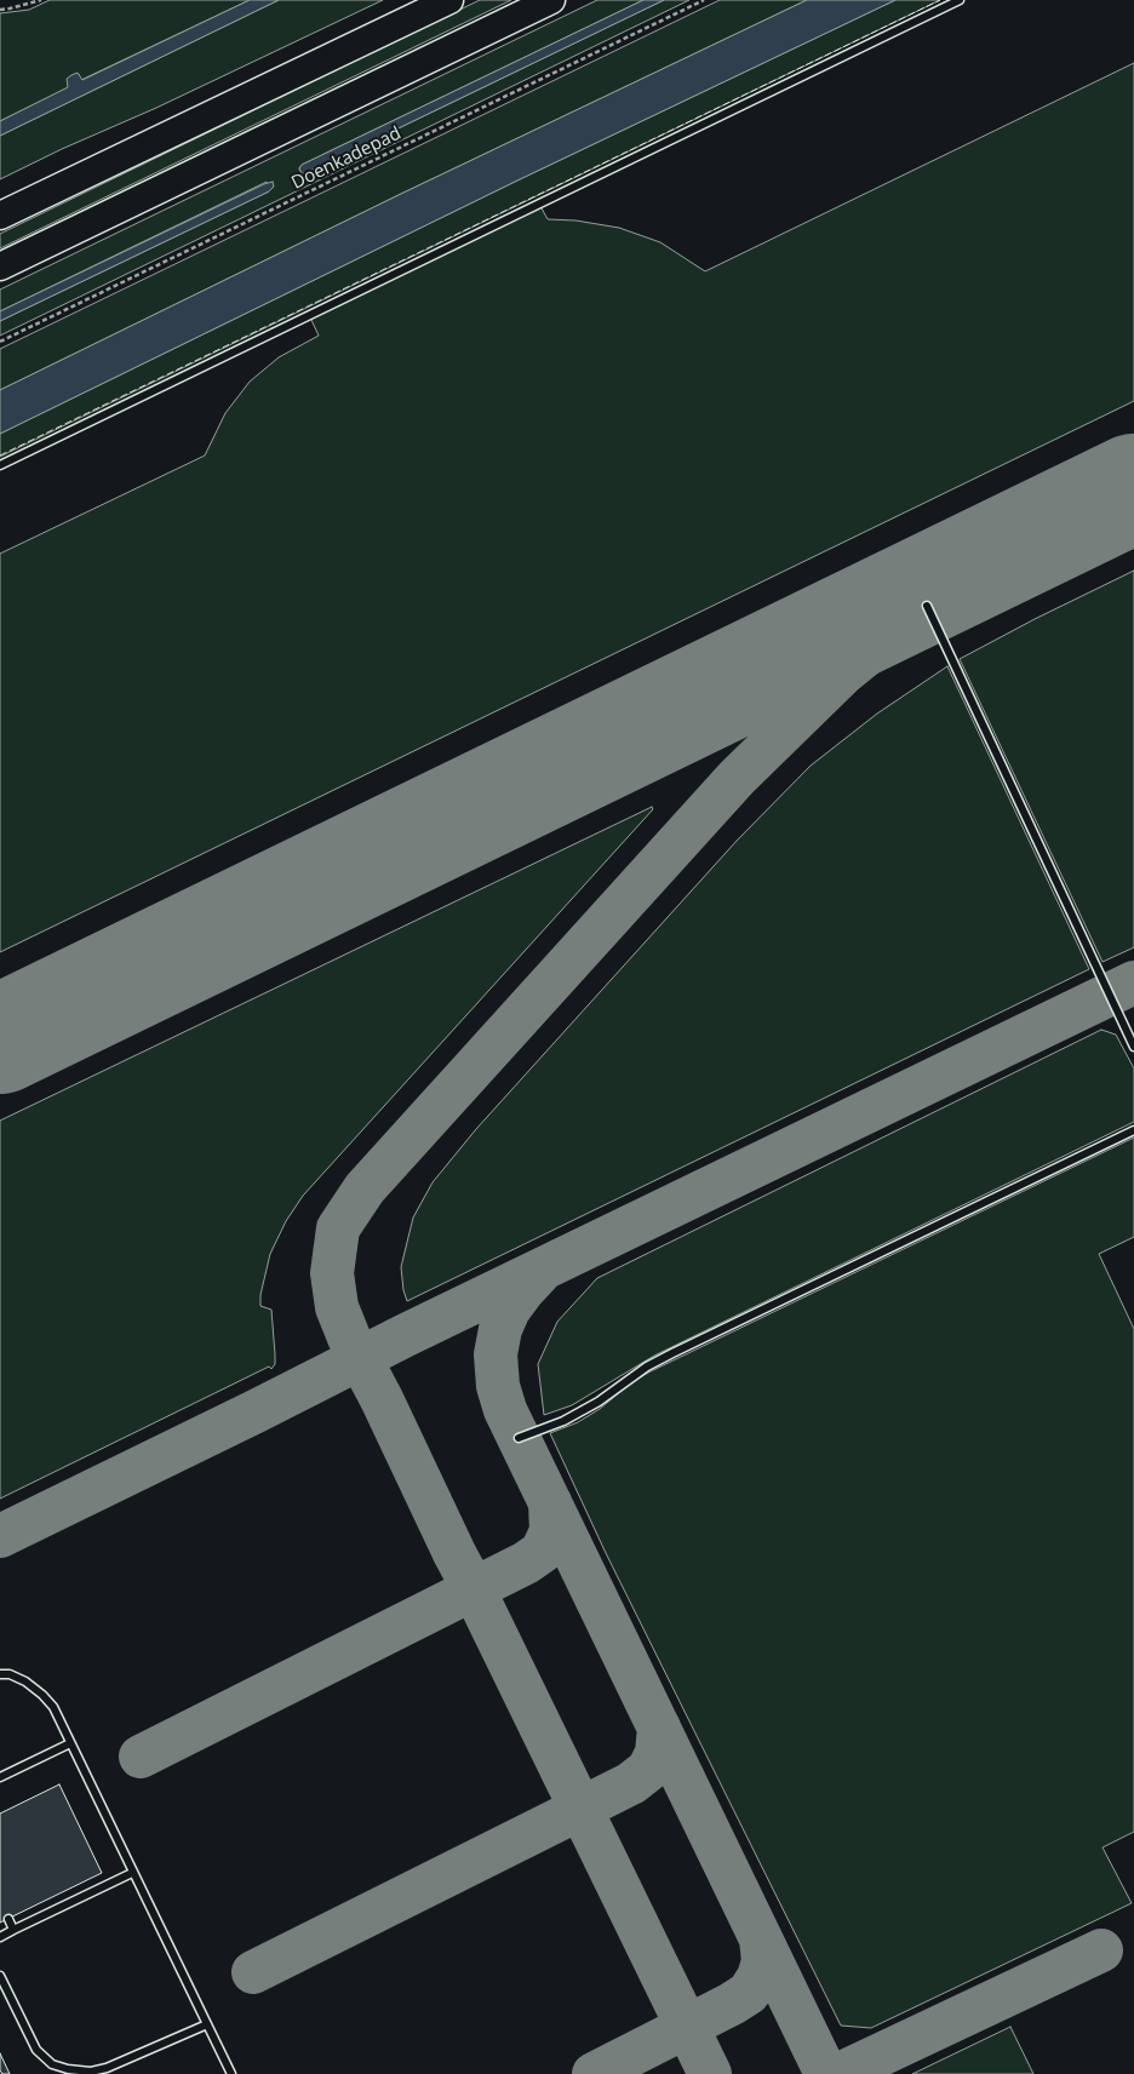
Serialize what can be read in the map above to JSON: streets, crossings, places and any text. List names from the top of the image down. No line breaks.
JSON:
{"streets":{"path":["Doenkadepad"]}}
